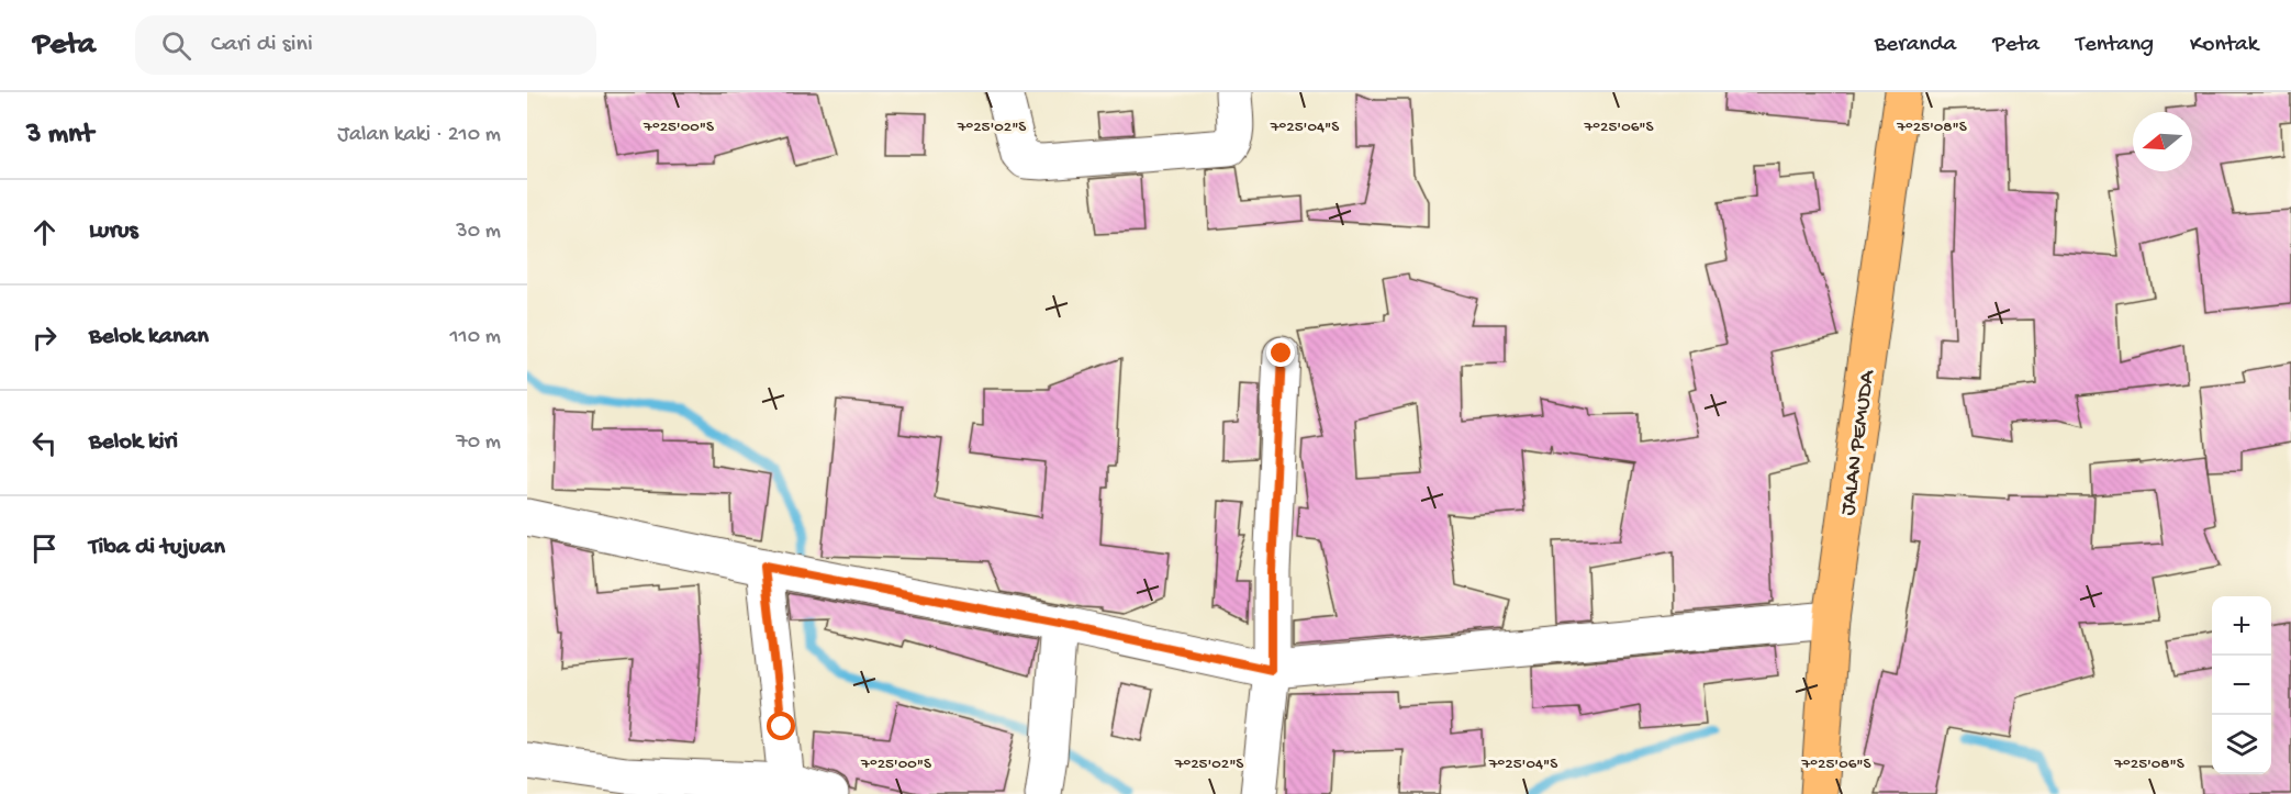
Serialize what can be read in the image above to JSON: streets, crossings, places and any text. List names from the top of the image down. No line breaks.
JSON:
{"streets":{"main road":["JALAN PEMUDA"]},"north":"left","page":{"header":"Peta","search":"Cari di sini","nav":["Beranda","Peta","Tentang","Kontak"],"heading":["3 mnt","Jalan kaki · 210 m"],"list":[["Lurus","30 m"],["Belok kanan","110 m"],["Belok kiri","70 m"],"Tiba di tujuan"],"map_buttons":["+","−"]},"coordinates":["7°25'00\"S","7°25'02\"S","7°25'04\"S","7°25'06\"S","7°25'08\"S"]}
